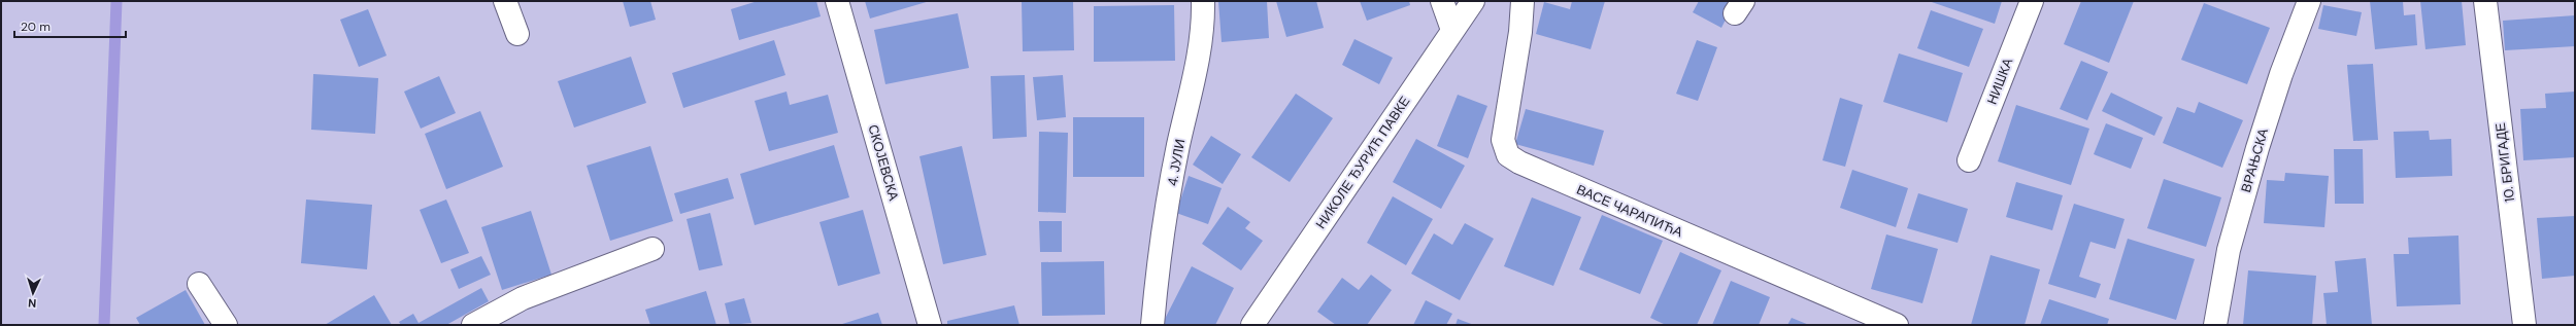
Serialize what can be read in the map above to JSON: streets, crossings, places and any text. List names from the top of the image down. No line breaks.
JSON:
{"streets":{"street":["НИШКА","ВРАЊСКА","СКОЈЕВСКА","4. ЈУЛИ","НИКОЛЕ ЂУРИЋ ПАВКЕ","10. БРИГАДЕ","ВАСЕ ЧАРАПИЋА"]},"scale_bar":"20 m","north":"bottom"}
